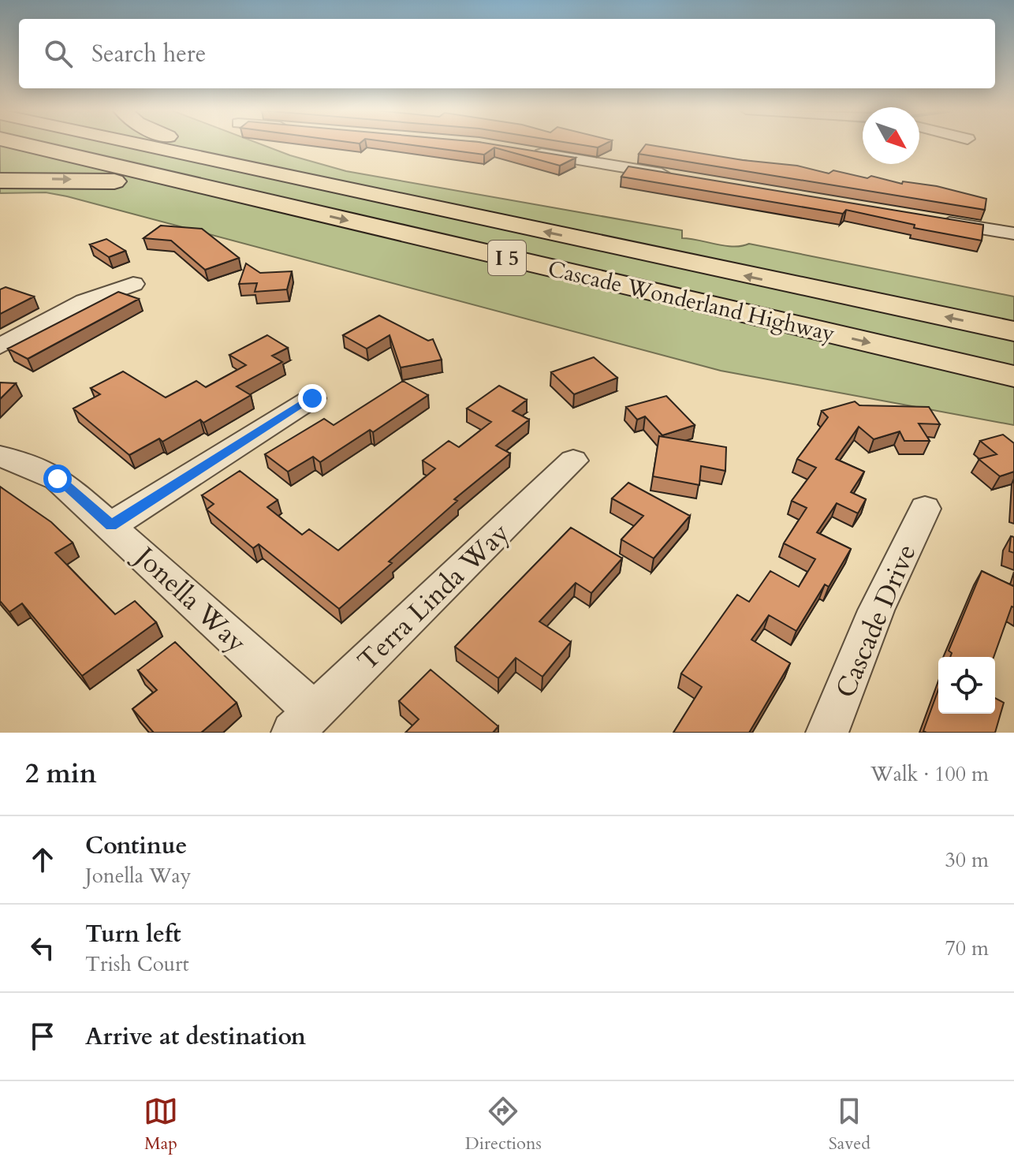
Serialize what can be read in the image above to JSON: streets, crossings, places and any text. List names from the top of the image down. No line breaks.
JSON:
{"streets":{"highway":["I 5","Cascade Wonderland Highway"],"street":["Terra Linda Way","Jonella Way","Cascade Drive"]},"crossings":[["Terra Linda Way","Jonella Way"]],"north":"bottom right","page":{"search":"Search here","heading":["2 min","Walk · 100 m"],"list":[["Continue","Jonella Way","30 m"],["Turn left","Trish Court","70 m"],"Arrive at destination"],"nav":["Map","Directions","Saved"]}}
